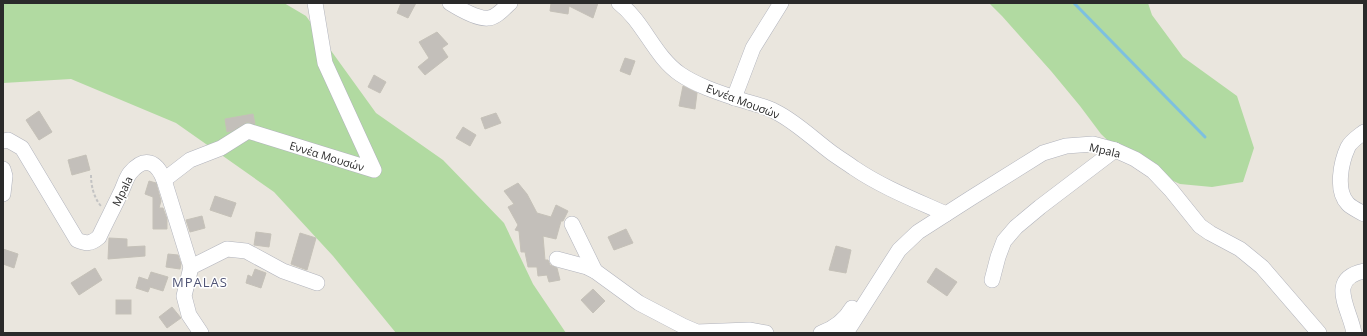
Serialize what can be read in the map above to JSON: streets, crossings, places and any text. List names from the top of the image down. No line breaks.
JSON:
{"streets":{"street":["Εννέα Μουσών","Mpala"]},"crossings":[["Εννέα Μουσών","Mpala"]],"districts":["MPALAS"]}
